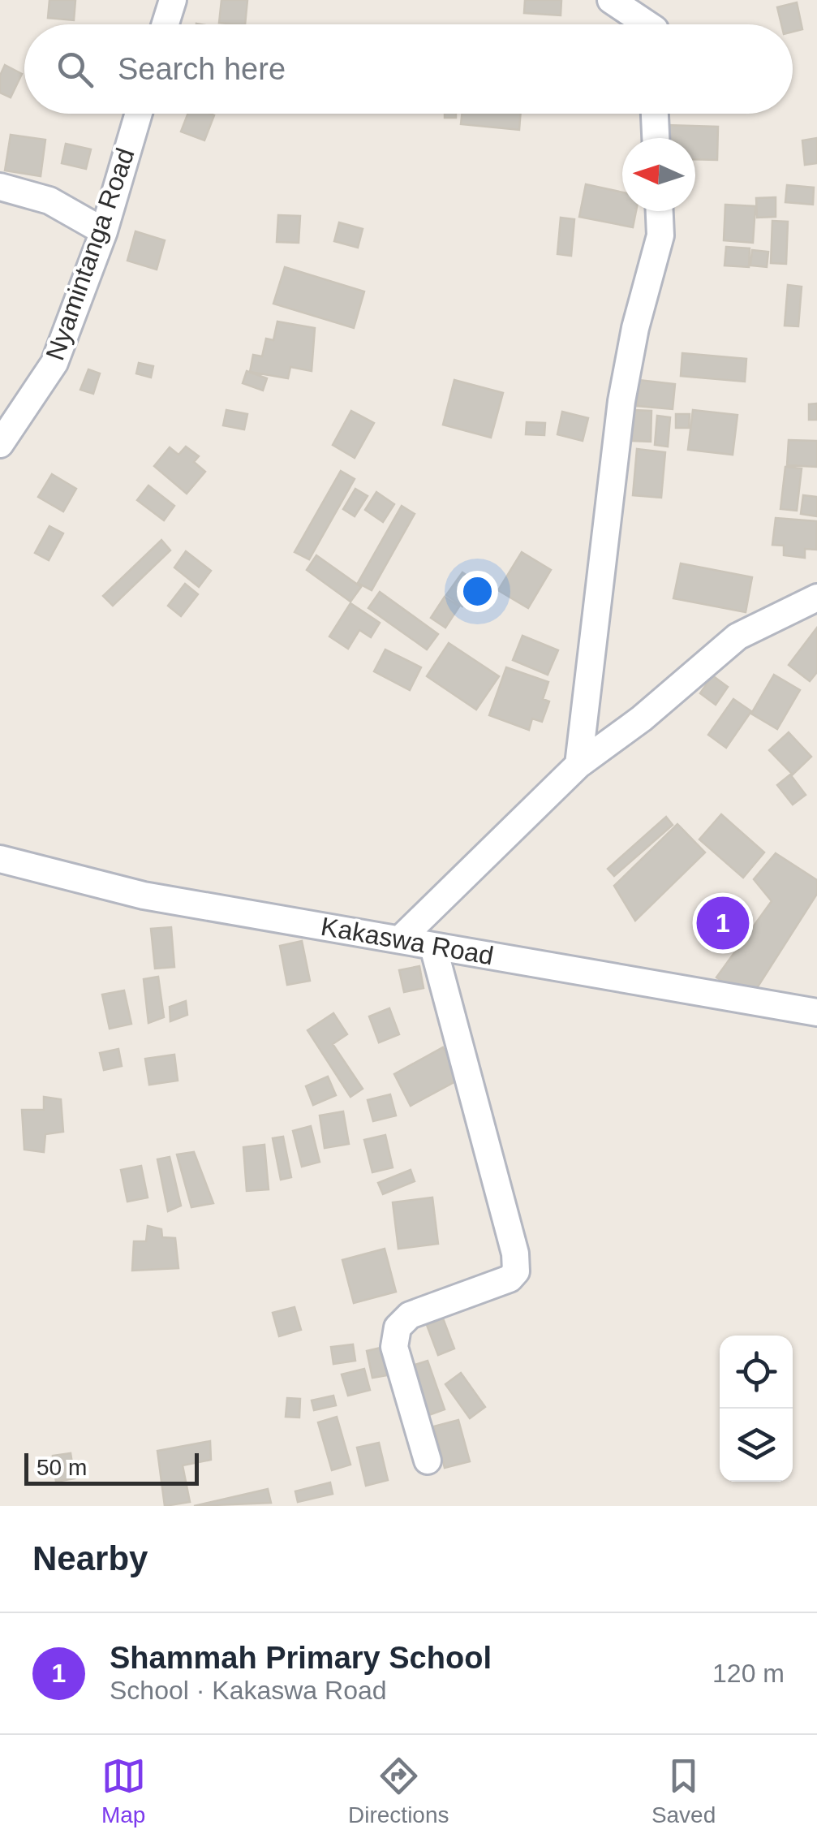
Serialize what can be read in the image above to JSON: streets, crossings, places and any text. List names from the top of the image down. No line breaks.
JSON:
{"streets":{"street":["Nyamintanga Road","Kakaswa Road"]},"scale_bar":"50 m","north":"left","page":{"search":"Search here","pins":"1","scale":"50 m","heading":"Nearby","list":[{"mark":"1","name":"Shammah Primary School","note":"School · Kakaswa Road","value":"120 m"}],"nav":["Map","Directions","Saved"]}}
